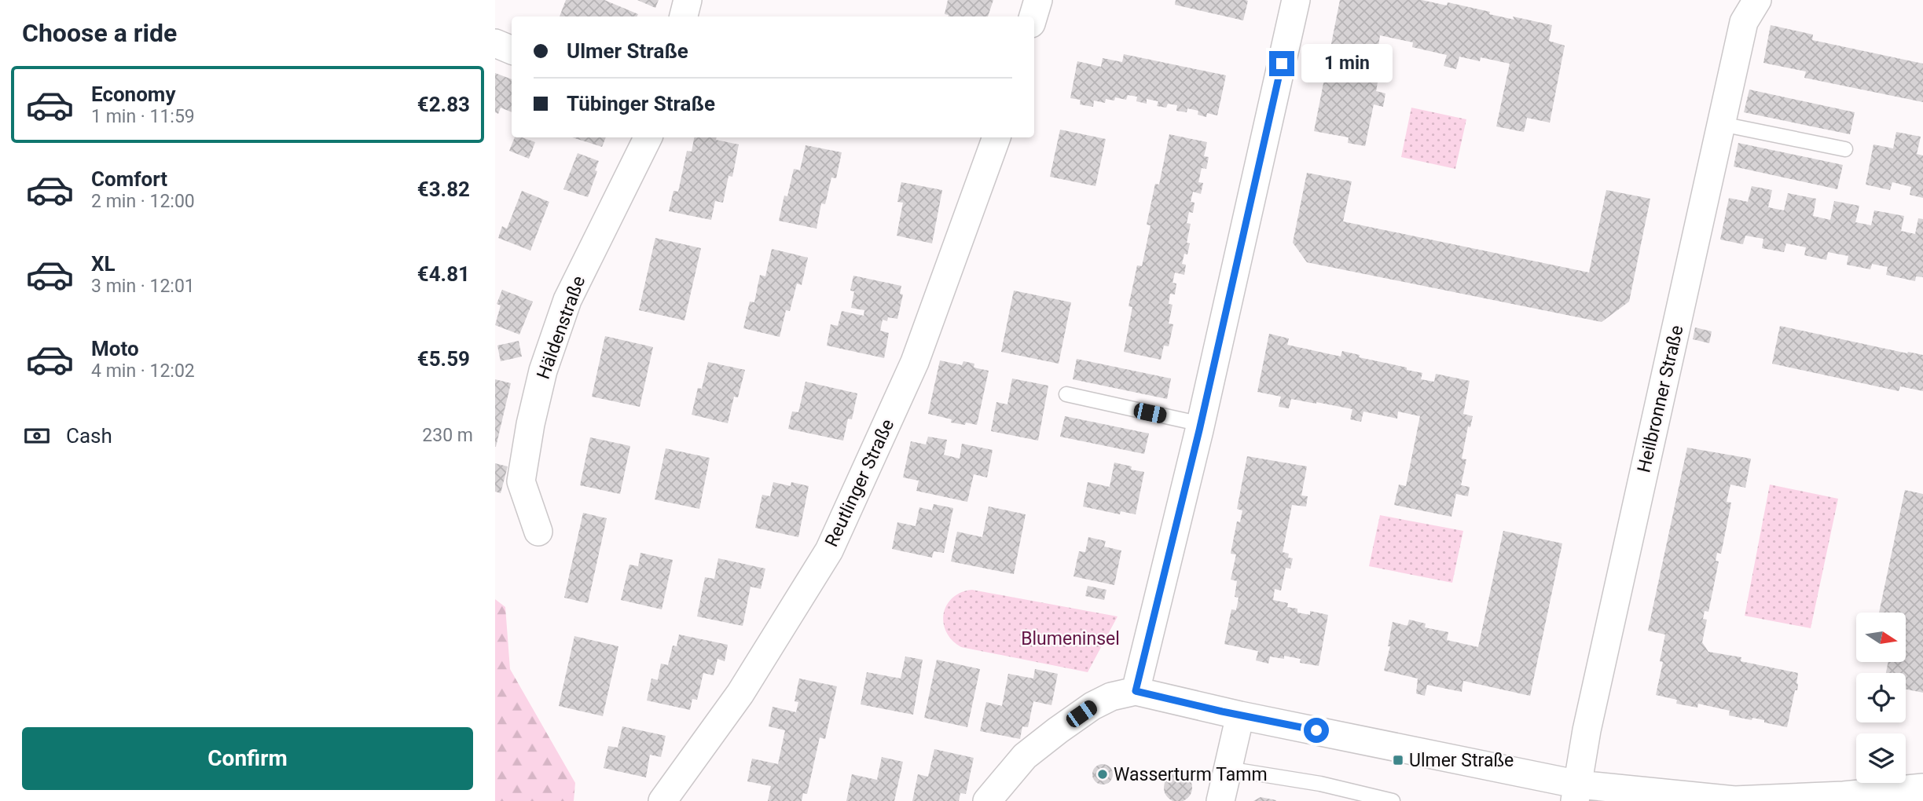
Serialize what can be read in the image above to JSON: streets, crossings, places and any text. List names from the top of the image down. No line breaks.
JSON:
{"streets":{"street":["Häldenstraße","Heilbronner Straße","Reutlinger Straße"]},"parks":["Blumeninsel"],"places":{"transit":["Ulmer Straße"],"other":["Wasserturm Tamm"]},"north":"right","page":{"heading":"Choose a ride","banner":["Ulmer Straße","Tübinger Straße"],"bubble":"1 min","list":[{"name":"Economy","note":"1 min · 11:59","value":"€2.83"},{"name":"Comfort","note":"2 min · 12:00","value":"€3.82"},{"name":"XL","note":"3 min · 12:01","value":"€4.81"},{"name":"Moto","note":"4 min · 12:02","value":"€5.59"}],"pay":["Cash","230 m"],"buttons":"Confirm"}}
